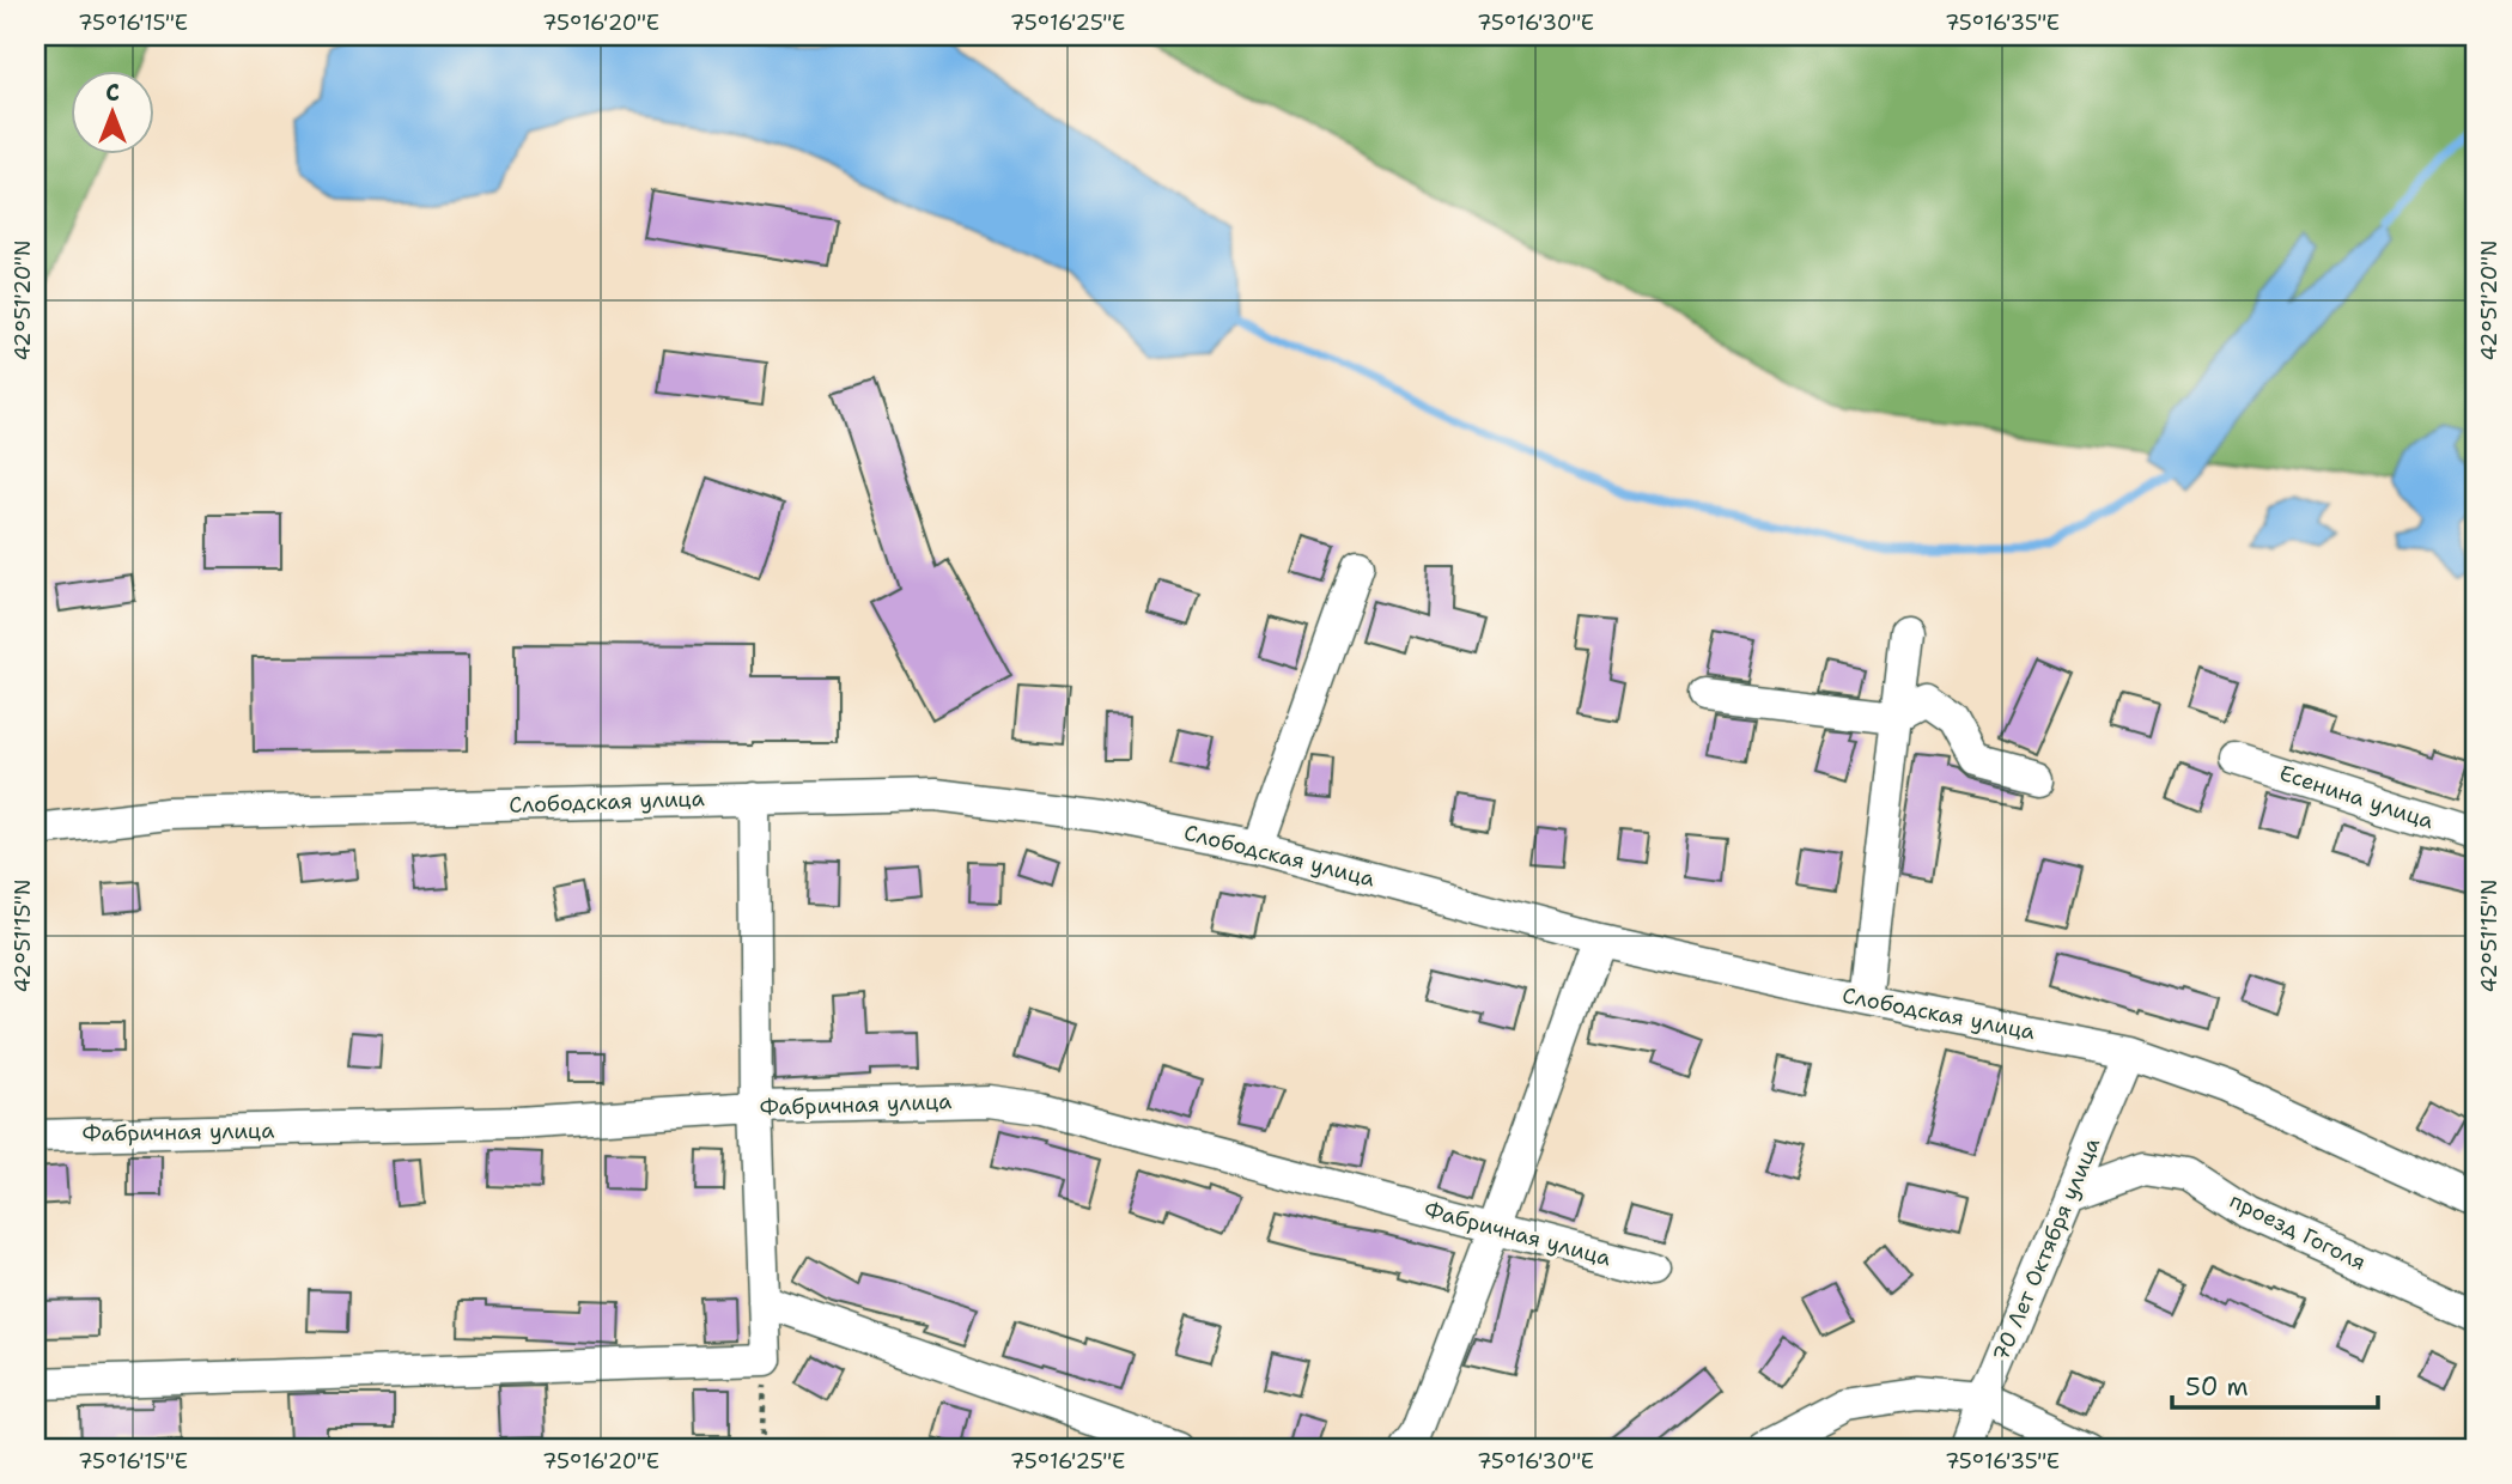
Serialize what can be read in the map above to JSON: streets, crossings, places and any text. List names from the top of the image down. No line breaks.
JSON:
{"streets":{"street":["Есенина улица","Слободская улица","Фабричная улица","проезд Гоголя","70 Лет Октября улица"]},"crossings":[["Слободская улица","70 Лет Октября улица"],["проезд Гоголя","70 Лет Октября улица"]],"scale_bar":"50 m","north":"top","coordinates":["75°16'15\"E","75°16'20\"E","75°16'25\"E","75°16'30\"E","75°16'35\"E","42°51'20\"N","42°51'15\"N"]}
